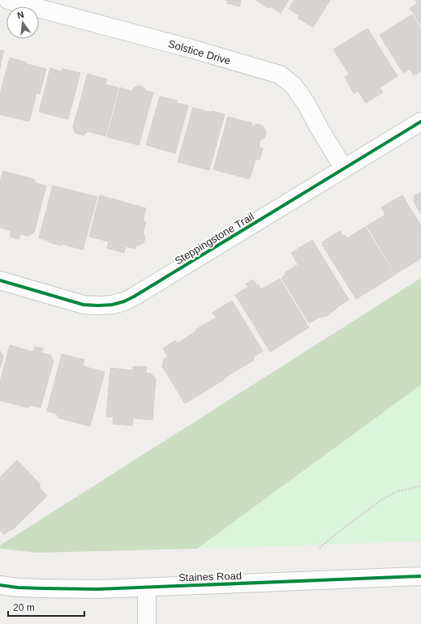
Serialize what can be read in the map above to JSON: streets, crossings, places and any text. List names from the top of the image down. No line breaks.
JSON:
{"streets":{"street":["Solstice Drive","Steppingstone Trail","Staines Road"]},"crossings":[["Solstice Drive","Steppingstone Trail"]],"scale_bar":"20 m","north":"top"}
